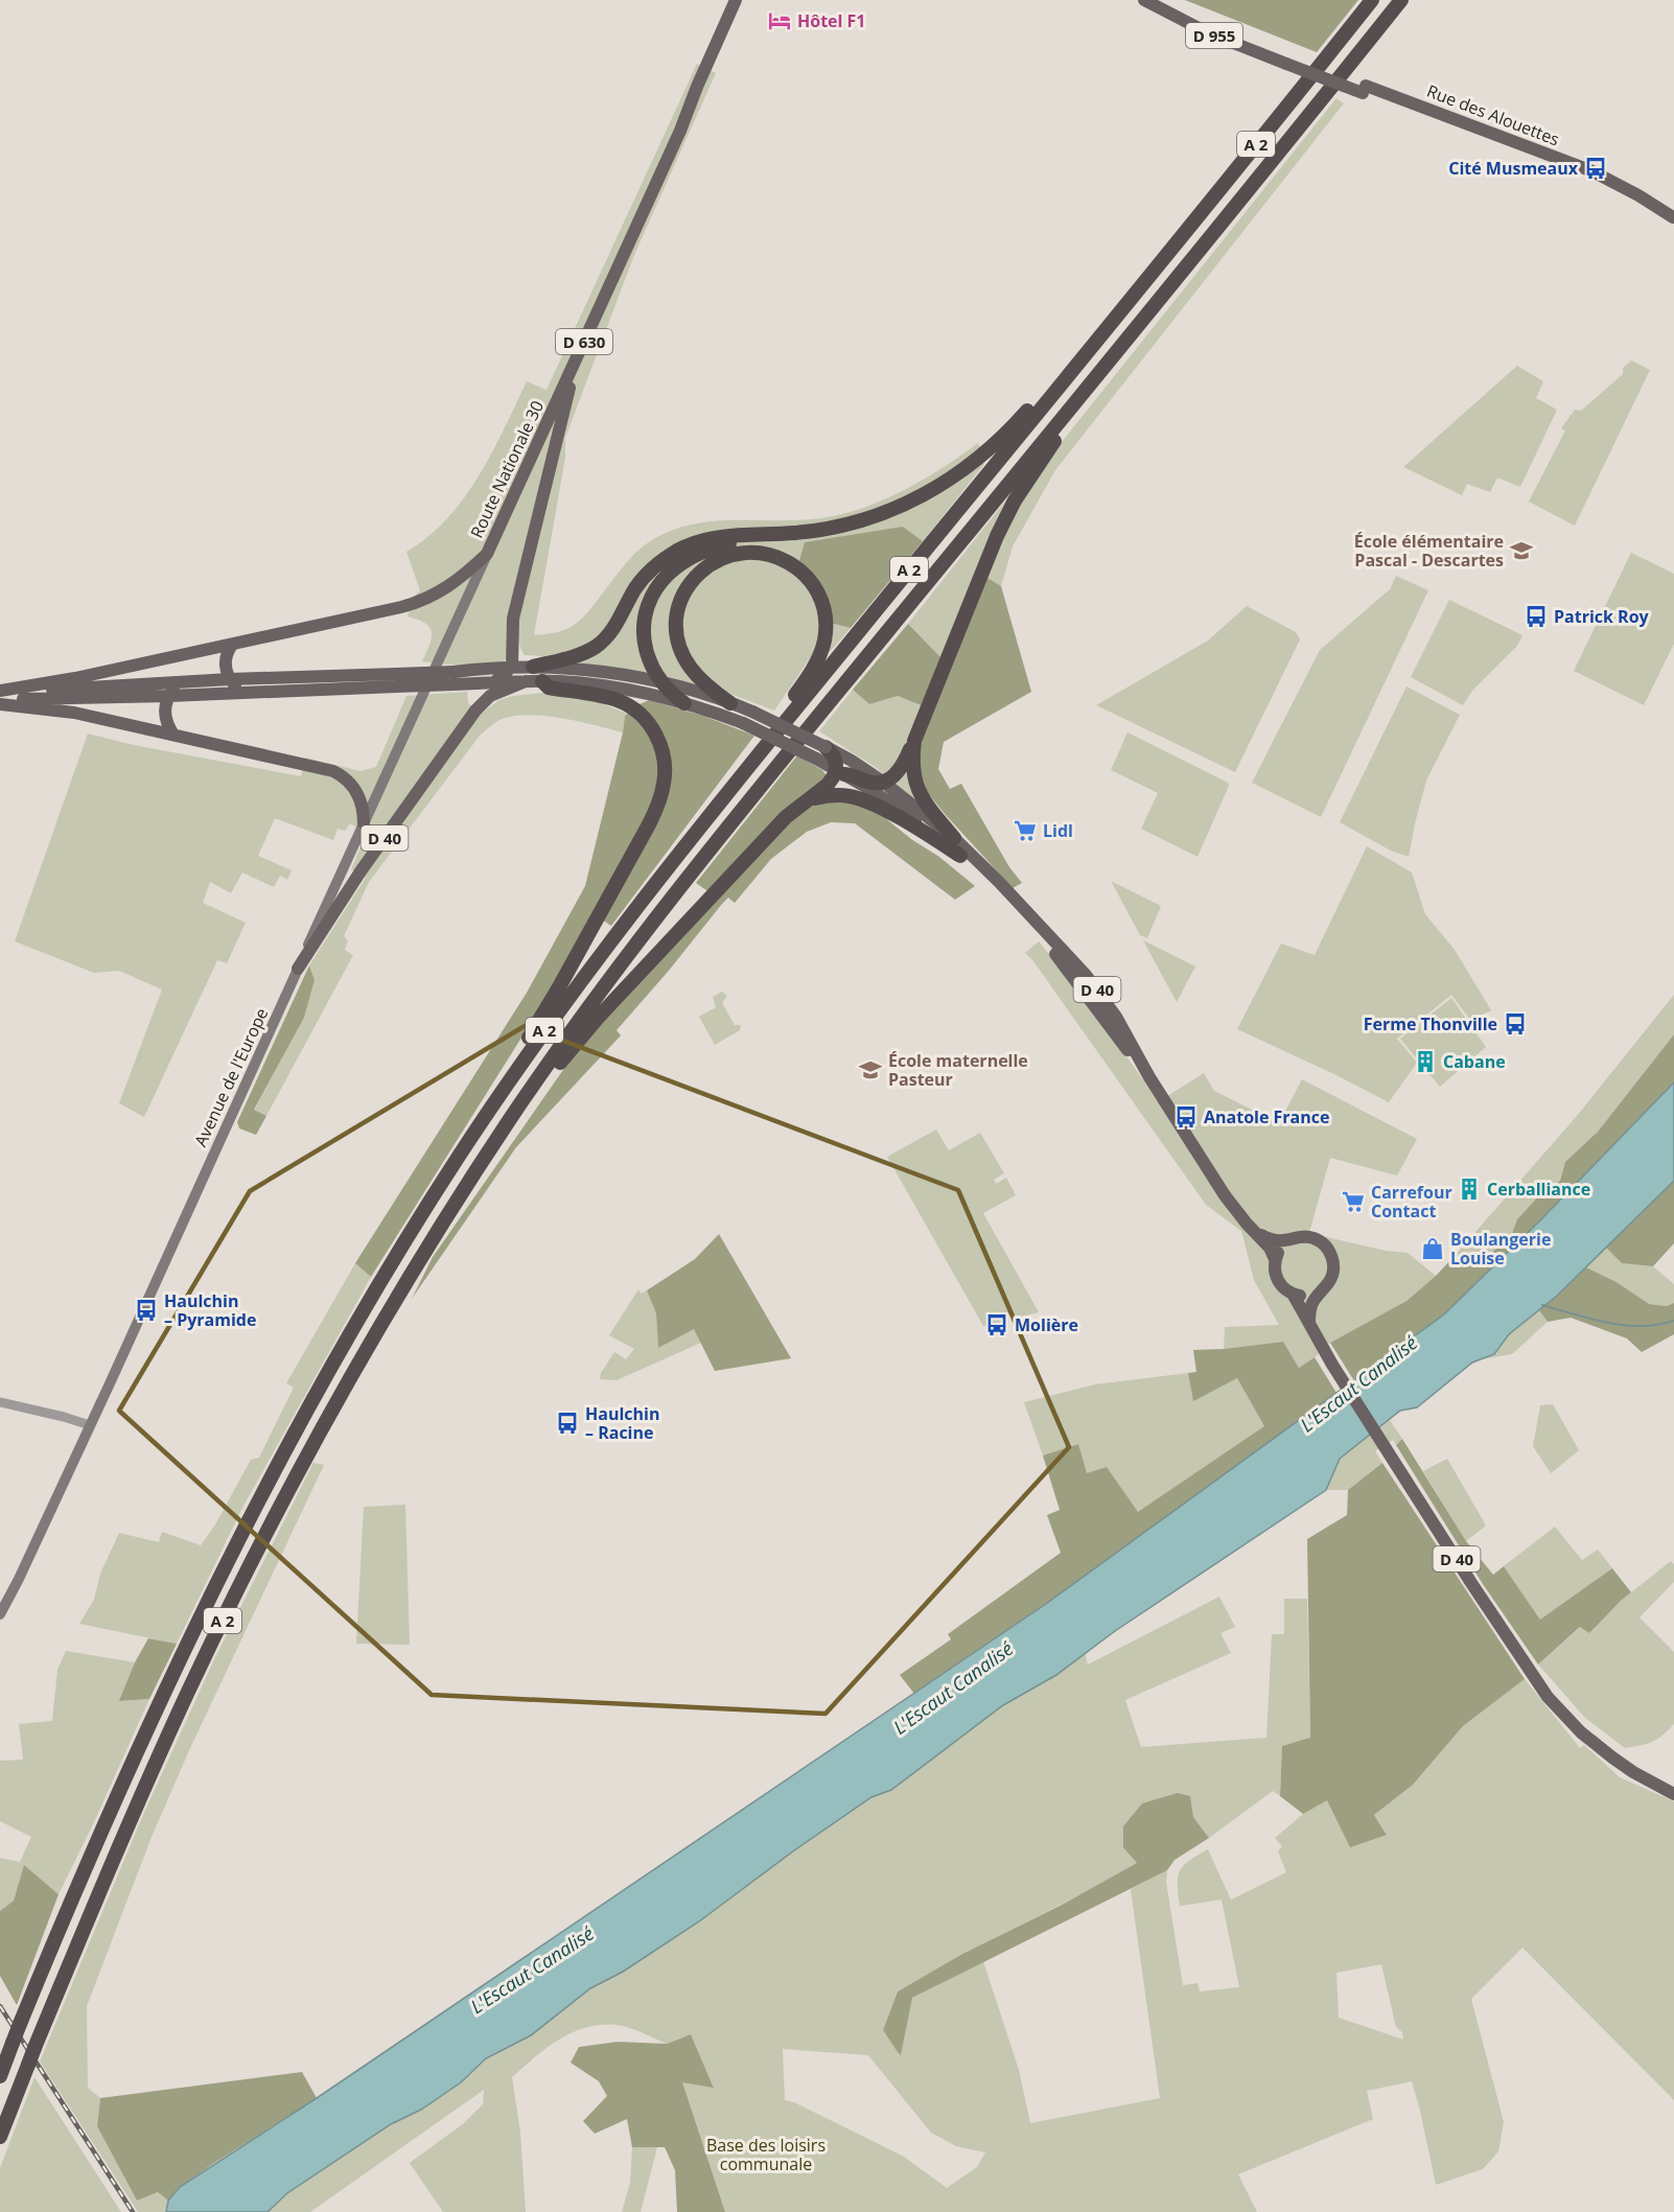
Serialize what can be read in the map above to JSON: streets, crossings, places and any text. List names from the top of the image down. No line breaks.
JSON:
{"streets":{"highway":["A 2"],"main road":["D 955","Rue des Alouettes","D 630","Route Nationale 30","D 40","Avenue de l'Europe"]},"crossings":[["D 955","Rue des Alouettes"],["Route Nationale 30","D 40"],["Route Nationale 30","Avenue de l'Europe"],["D 40","Avenue de l'Europe"]],"water":["L'Escaut Canalisé"],"parks":["Base des loisirs communale"],"places":{"hotel":["Hôtel F1"],"bus stop":["Cité Musmeaux","Patrick Roy","Ferme Thonville","Anatole France","Haulchin – Pyramide","Molière","Haulchin – Racine"],"school or university":["École élémentaire Pascal - Descartes","École maternelle Pasteur"],"supermarket":["Lidl","Carrefour Contact"],"building":["Cabane","Cerballiance"],"shop":["Boulangerie Louise"]}}
